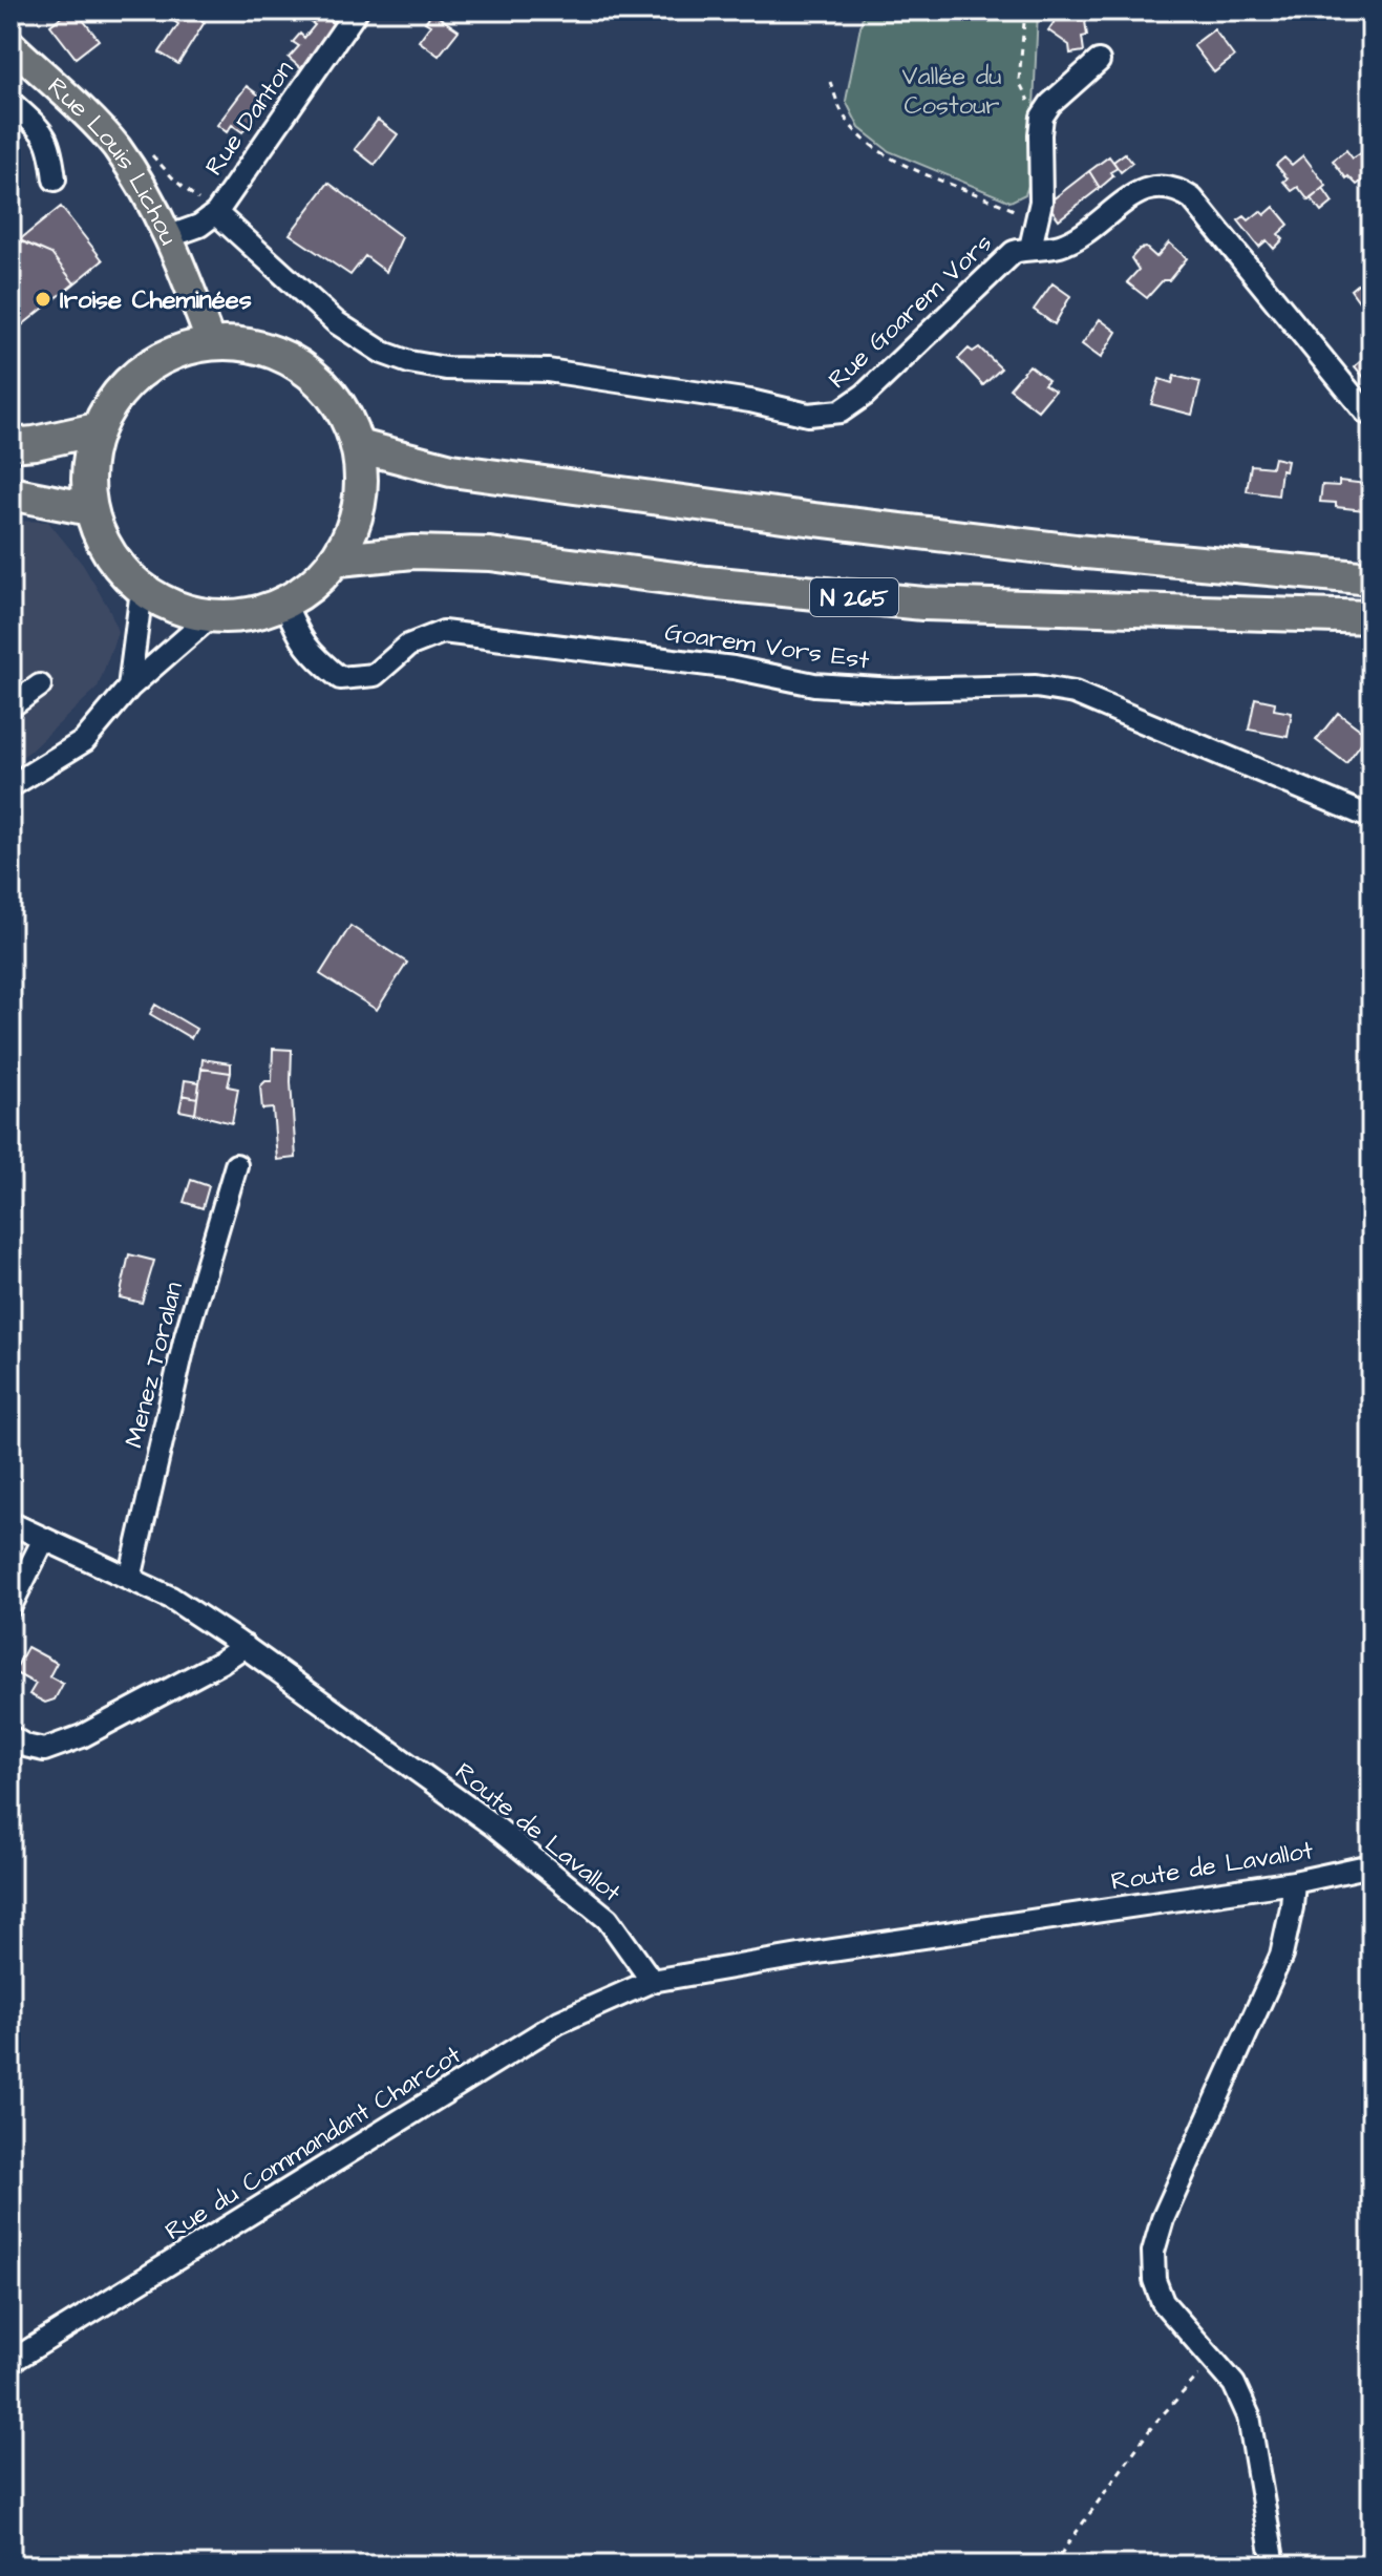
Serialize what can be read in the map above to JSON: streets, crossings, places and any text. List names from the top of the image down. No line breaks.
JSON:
{"streets":{"highway":["N 265"],"main road":["Rue Louis Lichou"],"street":["Rue Danton","Rue Goarem Vors","Goarem Vors Est","Menez Toralan","Route de Lavallot","Rue du Commandant Charcot"]},"crossings":[["Rue Danton","Rue Louis Lichou"],["Rue Danton","Rue Goarem Vors"],["Rue Louis Lichou","N 265"],["Rue Louis Lichou","Goarem Vors Est"],["N 265","Goarem Vors Est"],["Menez Toralan","Route de Lavallot"],["Route de Lavallot","Rue du Commandant Charcot"]],"parks":["Vallée du Costour"],"places":["Iroise Cheminées"]}
